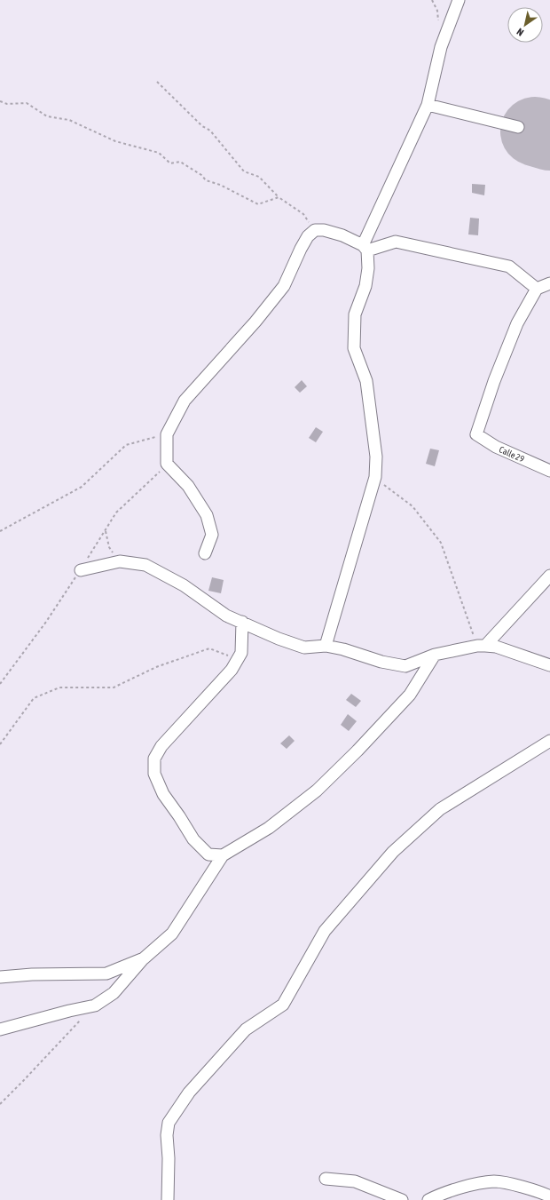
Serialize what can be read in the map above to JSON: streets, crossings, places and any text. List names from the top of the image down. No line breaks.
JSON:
{"streets":{"street":["Calle 29"]},"north":"bottom left"}
